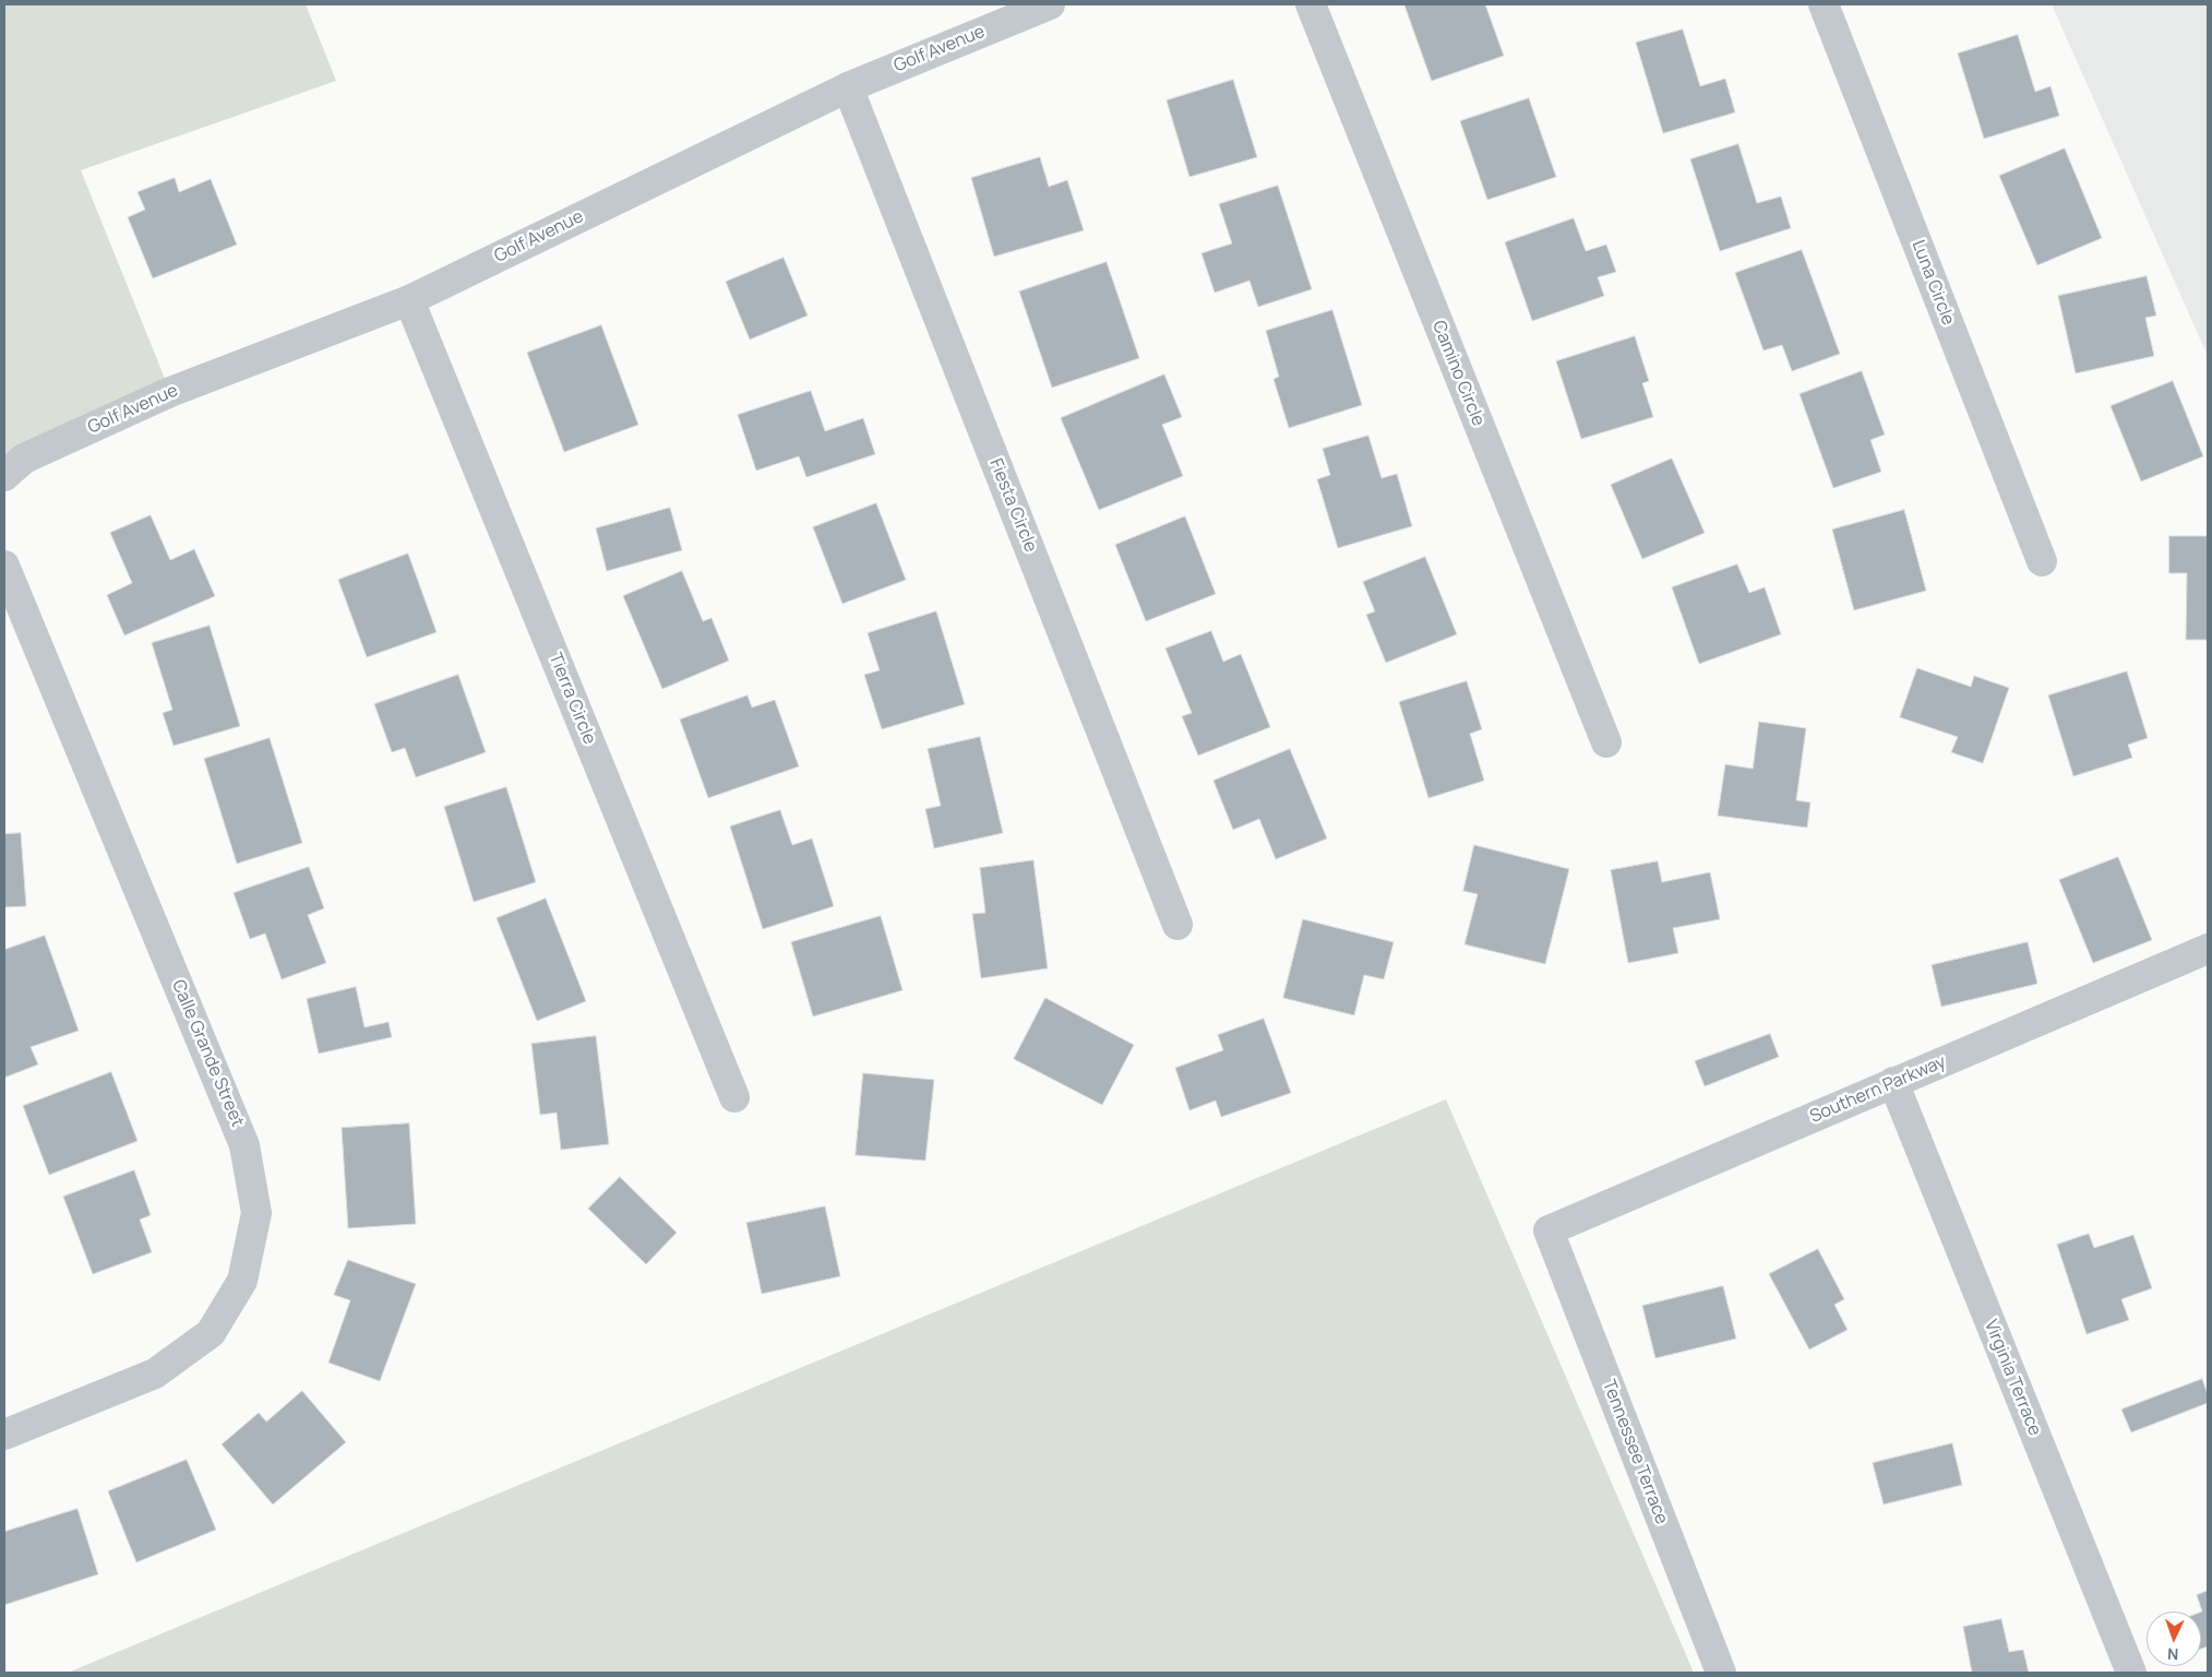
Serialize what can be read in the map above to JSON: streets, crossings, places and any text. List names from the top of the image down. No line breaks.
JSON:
{"streets":{"street":["Golf Avenue","Luna Circle","Camino Circle","Fiesta Circle","Tierra Circle","Calle Grande Street","Southern Parkway","Virginia Terrace","Tennessee Terrace"]},"crossings":[["Golf Avenue","Fiesta Circle"],["Golf Avenue","Tierra Circle"],["Southern Parkway","Virginia Terrace"],["Southern Parkway","Tennessee Terrace"]],"north":"bottom"}
